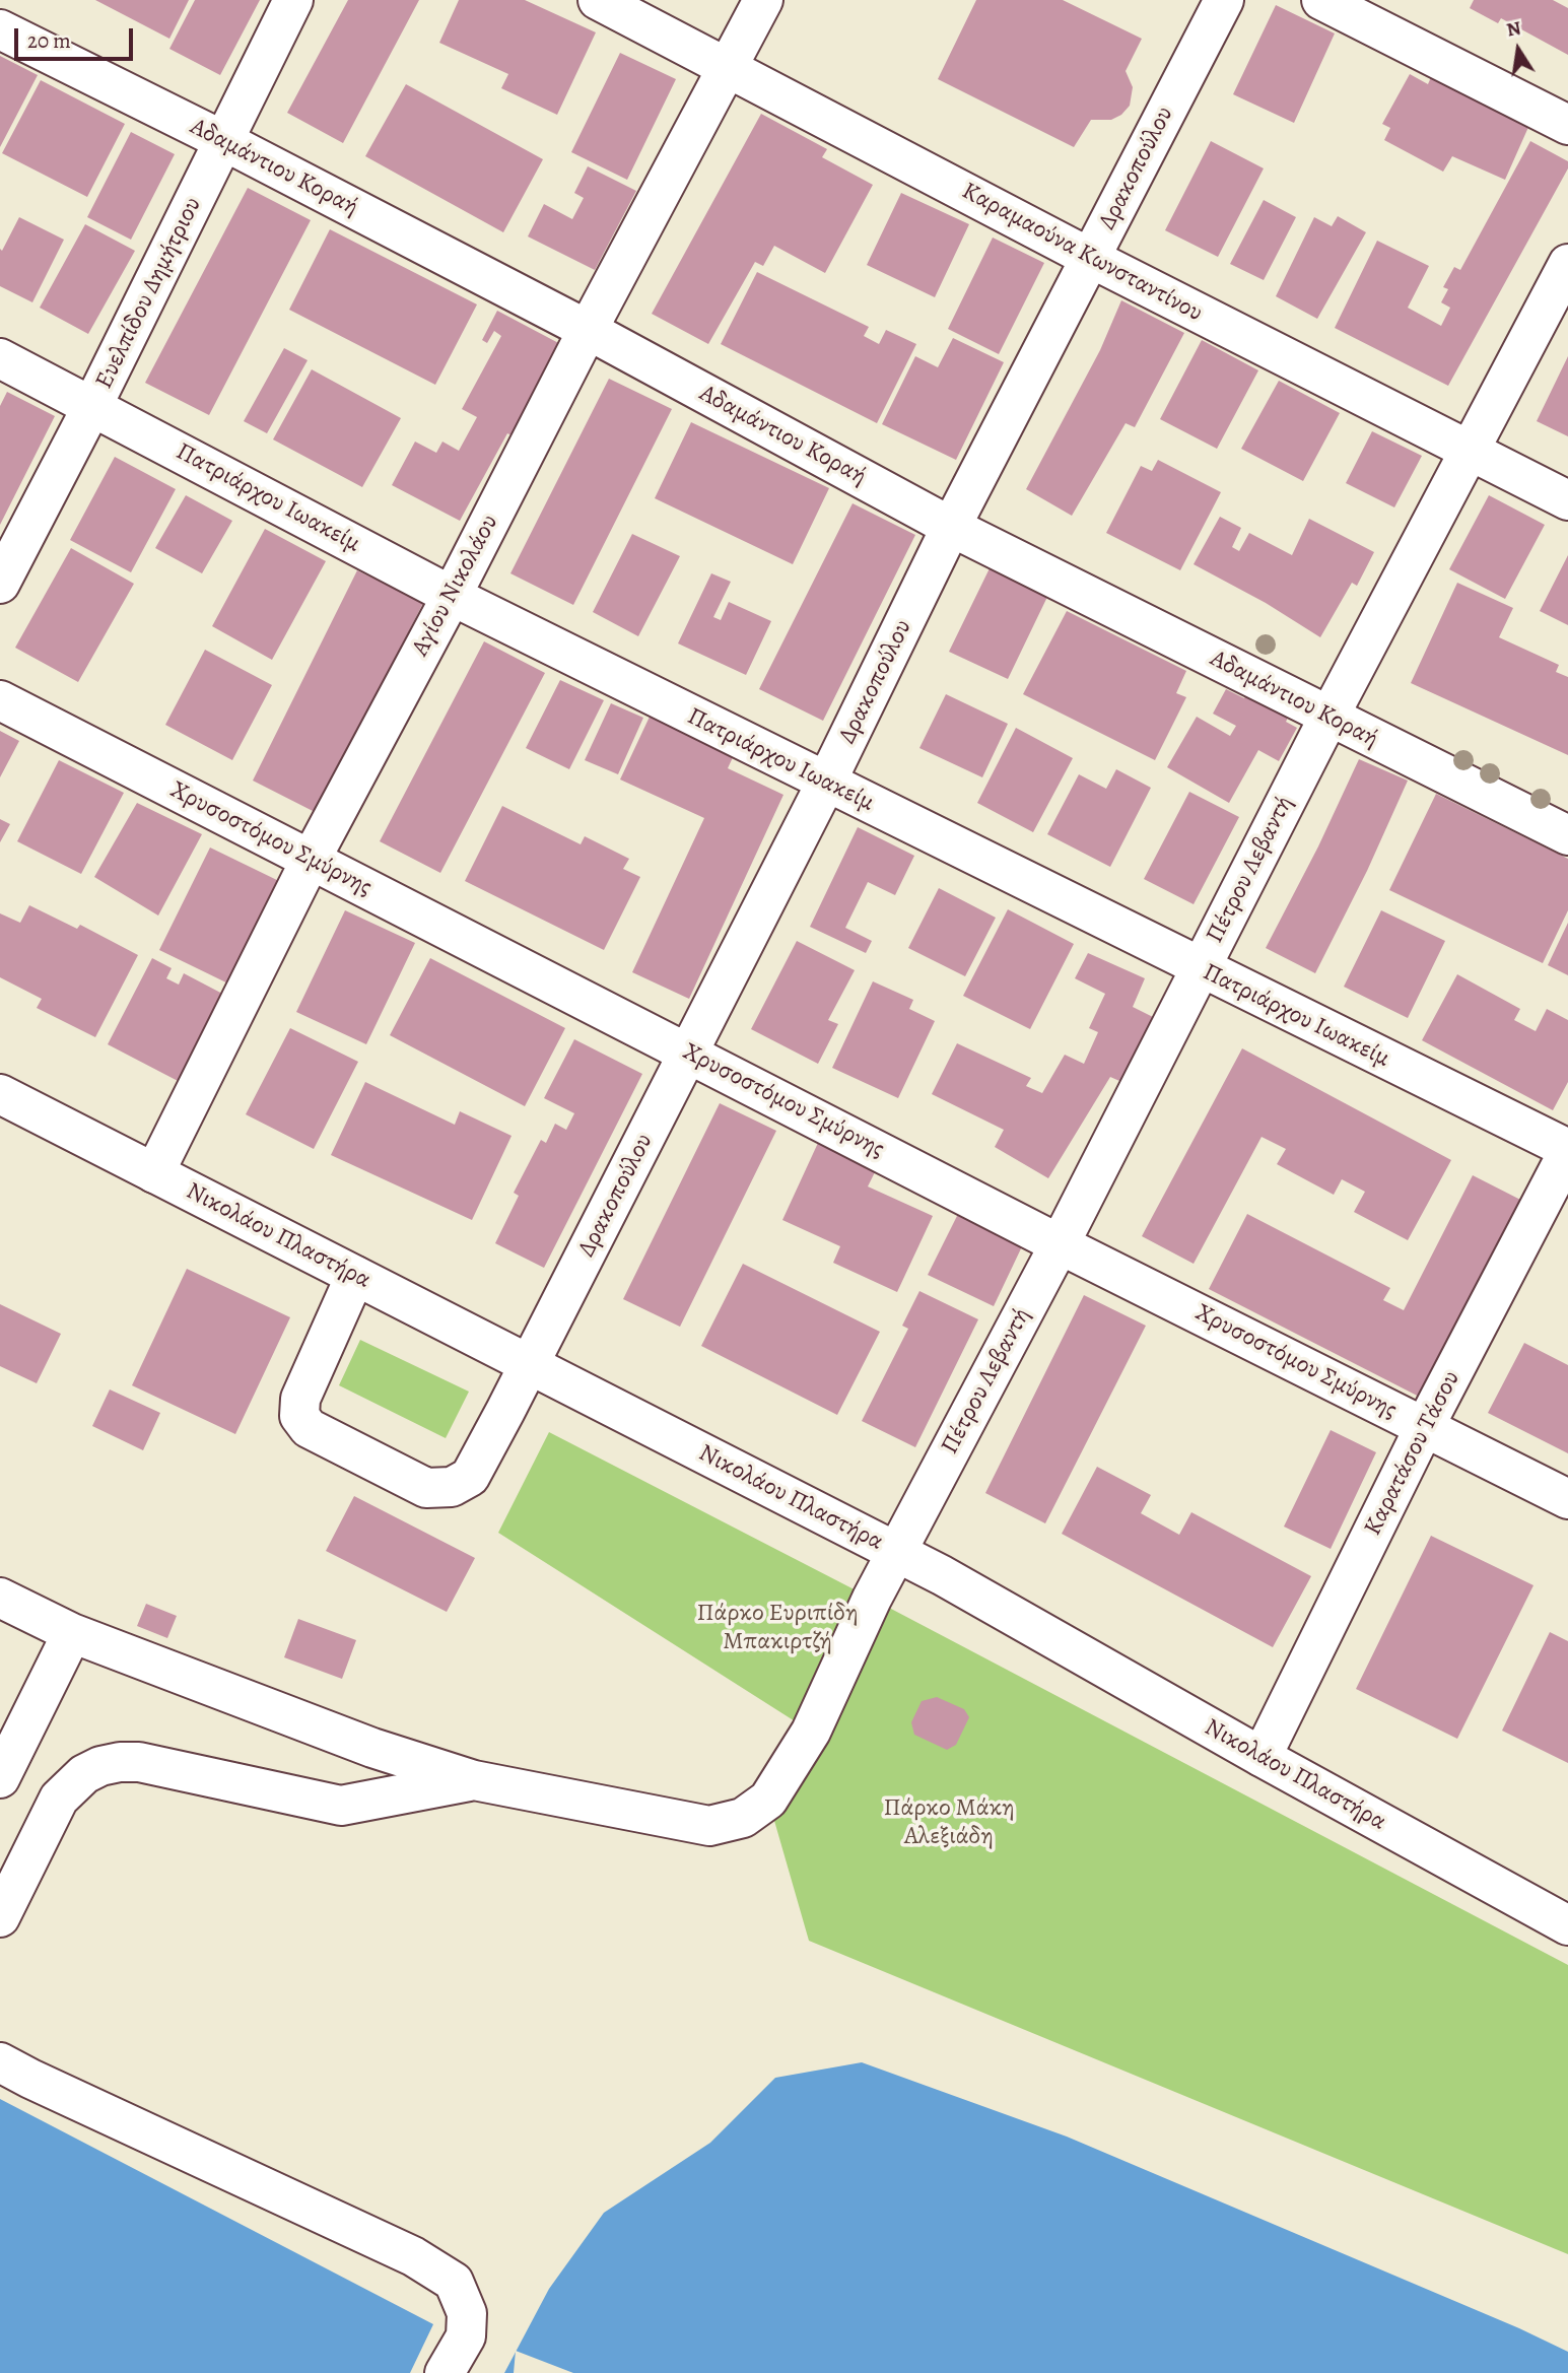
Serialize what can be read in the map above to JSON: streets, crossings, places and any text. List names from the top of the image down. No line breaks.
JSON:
{"streets":{"street":["Αδαμάντιου Κοραή","Δρακοπούλου","Καραμαούνα Κωνσταντίνου","Ευελπίδου Δημήτριου","Πατριάρχου Ιωακείμ","Αγίου Νικολάου","Χρυσοστόμου Σμύρνης","Πέτρου Λεβαντή","Νικολάου Πλαστήρα","Καρατάσου Τάσου"]},"crossings":[["Αδαμάντιου Κοραή","Δρακοπούλου"],["Αδαμάντιου Κοραή","Ευελπίδου Δημήτριου"],["Αδαμάντιου Κοραή","Αγίου Νικολάου"],["Αδαμάντιου Κοραή","Πέτρου Λεβαντή"],["Δρακοπούλου","Καραμαούνα Κωνσταντίνου"],["Δρακοπούλου","Πατριάρχου Ιωακείμ"],["Δρακοπούλου","Χρυσοστόμου Σμύρνης"],["Δρακοπούλου","Νικολάου Πλαστήρα"],["Καραμαούνα Κωνσταντίνου","Αγίου Νικολάου"],["Καραμαούνα Κωνσταντίνου","Πέτρου Λεβαντή"],["Ευελπίδου Δημήτριου","Πατριάρχου Ιωακείμ"],["Πατριάρχου Ιωακείμ","Αγίου Νικολάου"],["Πατριάρχου Ιωακείμ","Πέτρου Λεβαντή"],["Πατριάρχου Ιωακείμ","Καρατάσου Τάσου"],["Αγίου Νικολάου","Χρυσοστόμου Σμύρνης"],["Αγίου Νικολάου","Νικολάου Πλαστήρα"],["Χρυσοστόμου Σμύρνης","Πέτρου Λεβαντή"],["Χρυσοστόμου Σμύρνης","Καρατάσου Τάσου"],["Πέτρου Λεβαντή","Νικολάου Πλαστήρα"],["Νικολάου Πλαστήρα","Καρατάσου Τάσου"]],"parks":["Πάρκο Ευριπίδη Μπακιρτζή","Πάρκο Μάκη Αλεξιάδη"],"scale_bar":"20 m","north":"top"}
